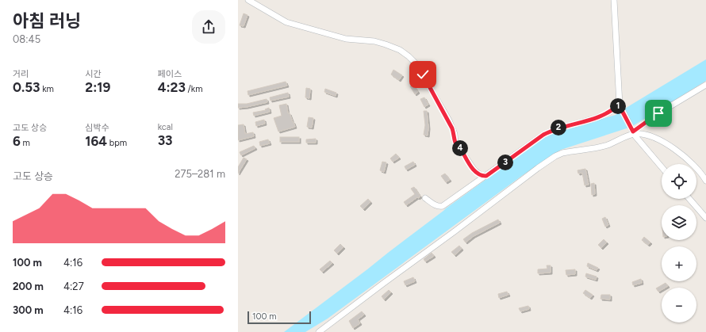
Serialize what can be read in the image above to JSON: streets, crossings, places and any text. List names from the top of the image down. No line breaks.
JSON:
{"scale_bar":"100 m","page":{"heading":["아침 러닝","08:45"],"stats":[["거리","0.53 km"],["시간","2:19"],["페이스","4:23 /km"],["고도 상승","6 m"],["심박수","164 bpm"],["kcal","33"]],"pins":["1","2","4","3"],"chart":["고도 상승","275–281 m"],"map_buttons":["+","−"],"list":[{"name":"100 m","note":"4:16"},{"name":"200 m","note":"4:27"},{"name":"300 m","note":"4:16"}],"scale":"100 m"}}
